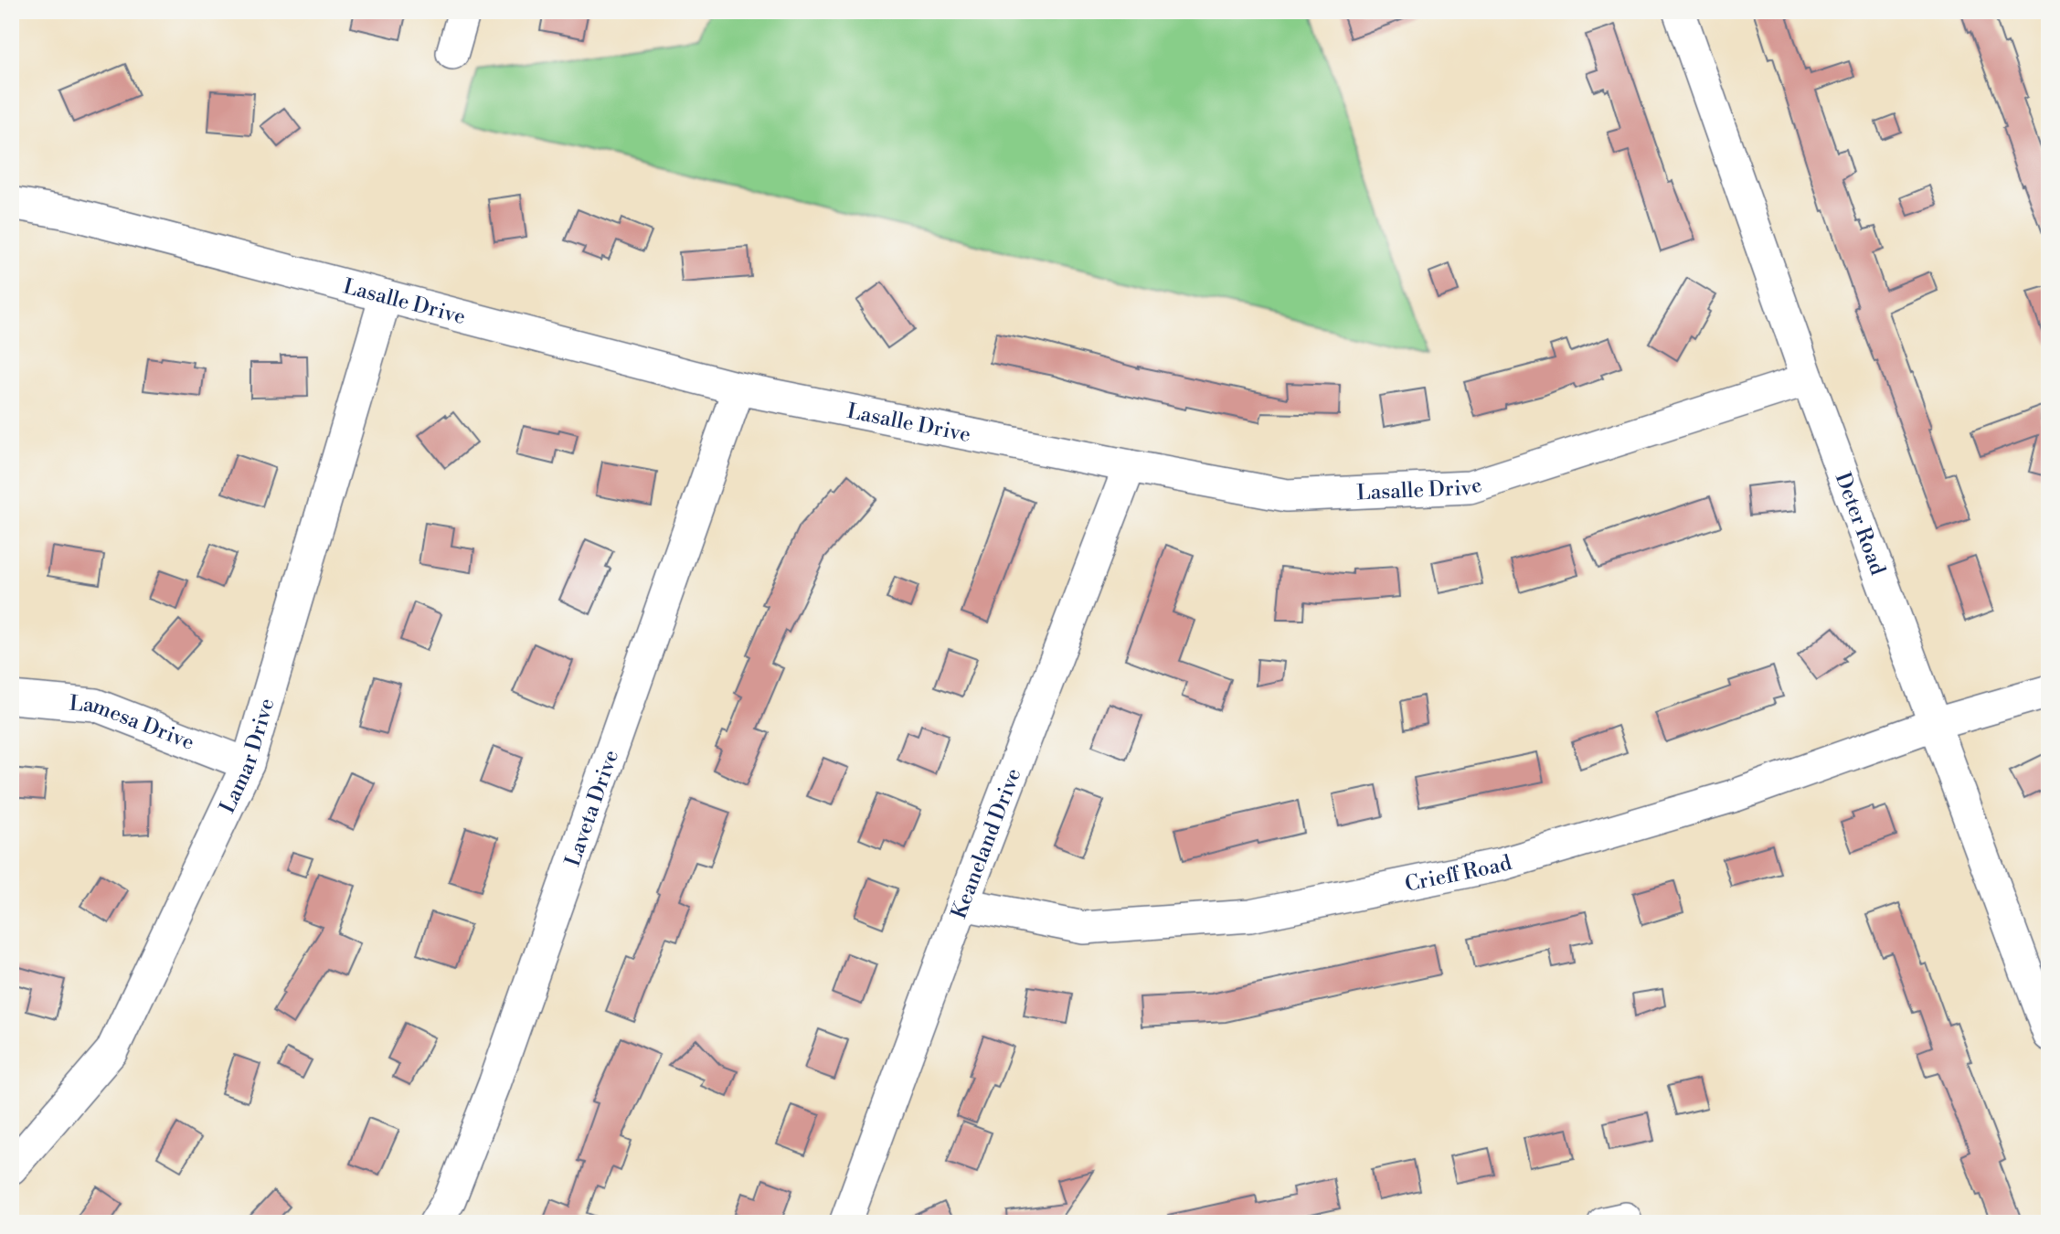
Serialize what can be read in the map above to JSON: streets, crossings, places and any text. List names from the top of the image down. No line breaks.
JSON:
{"streets":{"street":["Lasalle Drive","Deter Road","Lamesa Drive","Lamar Drive","Laveta Drive","Keaneland Drive","Crieff Road"]},"crossings":[["Lasalle Drive","Deter Road"],["Lasalle Drive","Lamar Drive"],["Lasalle Drive","Laveta Drive"],["Lasalle Drive","Keaneland Drive"],["Deter Road","Crieff Road"],["Lamesa Drive","Lamar Drive"],["Keaneland Drive","Crieff Road"]]}
